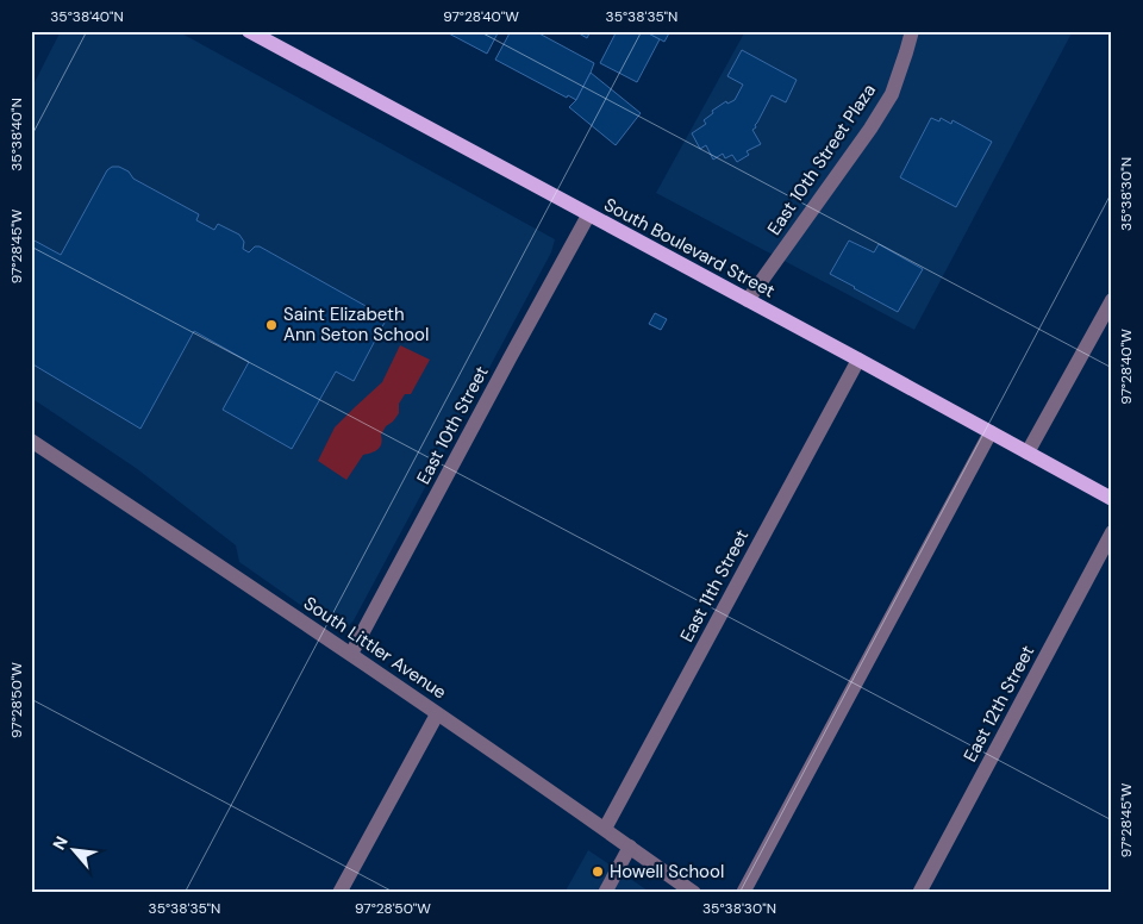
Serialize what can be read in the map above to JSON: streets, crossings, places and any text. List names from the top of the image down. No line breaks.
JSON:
{"streets":{"main road":["South Boulevard Street"],"street":["East 10th Street Plaza","East 10th Street","East 11th Street","South Littler Avenue","East 12th Street"]},"crossings":[["East 10th Street Plaza","South Boulevard Street"],["South Boulevard Street","East 10th Street"],["South Boulevard Street","East 11th Street"],["East 10th Street","South Littler Avenue"],["East 11th Street","South Littler Avenue"]],"places":["Saint Elizabeth Ann Seton School","Howell School"],"north":"top left","coordinates":["35°38'40\"N","97°28'40\"W","35°38'35\"N","35°38'30\"N","97°28'45\"W","97°28'50\"W"]}
